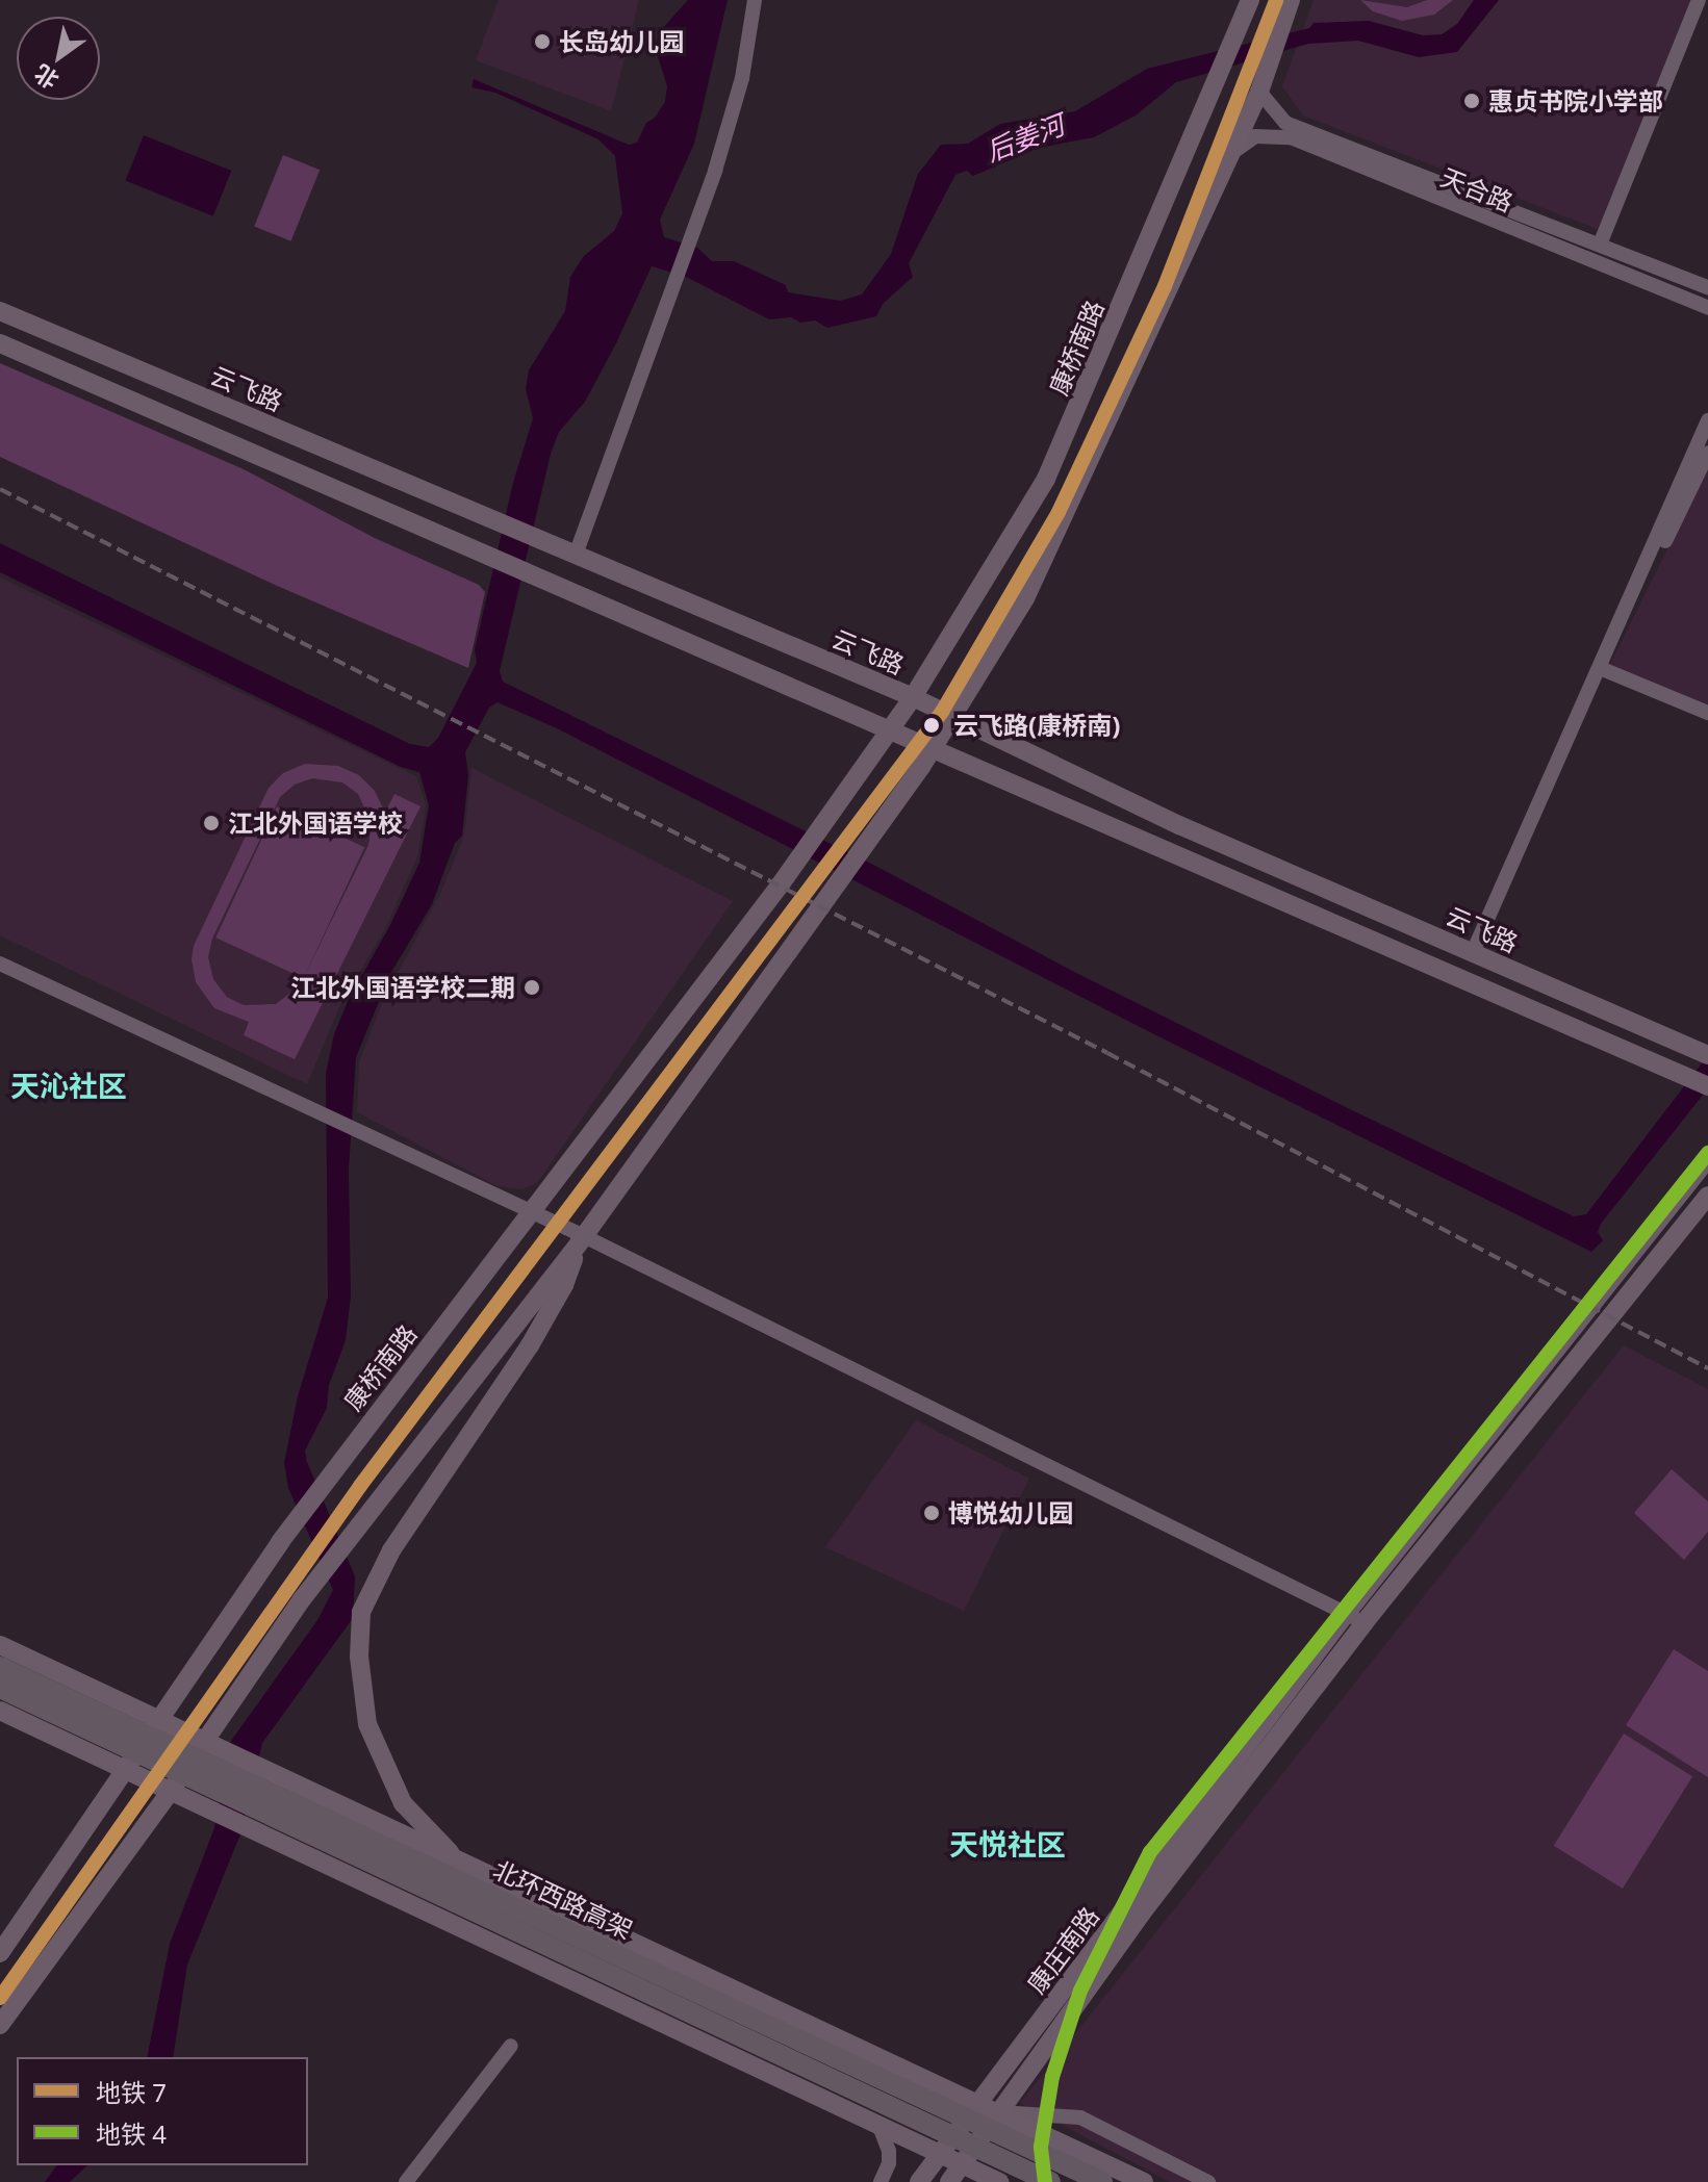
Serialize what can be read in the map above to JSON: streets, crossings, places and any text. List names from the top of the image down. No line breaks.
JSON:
{"streets":{"highway":["北环西路高架"],"main road":["康桥南路","云飞路","康庄南路"],"street":["天合路"]},"crossings":[["康桥南路","云飞路"]],"districts":["天沁社区","天悦社区"],"water":["后姜河"],"places":["长岛幼儿园","惠贞书院小学部","云飞路(康桥南)","江北外国语学校","江北外国语学校二期","博悦幼儿园"],"lines":["metro line 7","metro line 4"],"legend":["地铁 7","地铁 4"],"north":"bottom left"}
